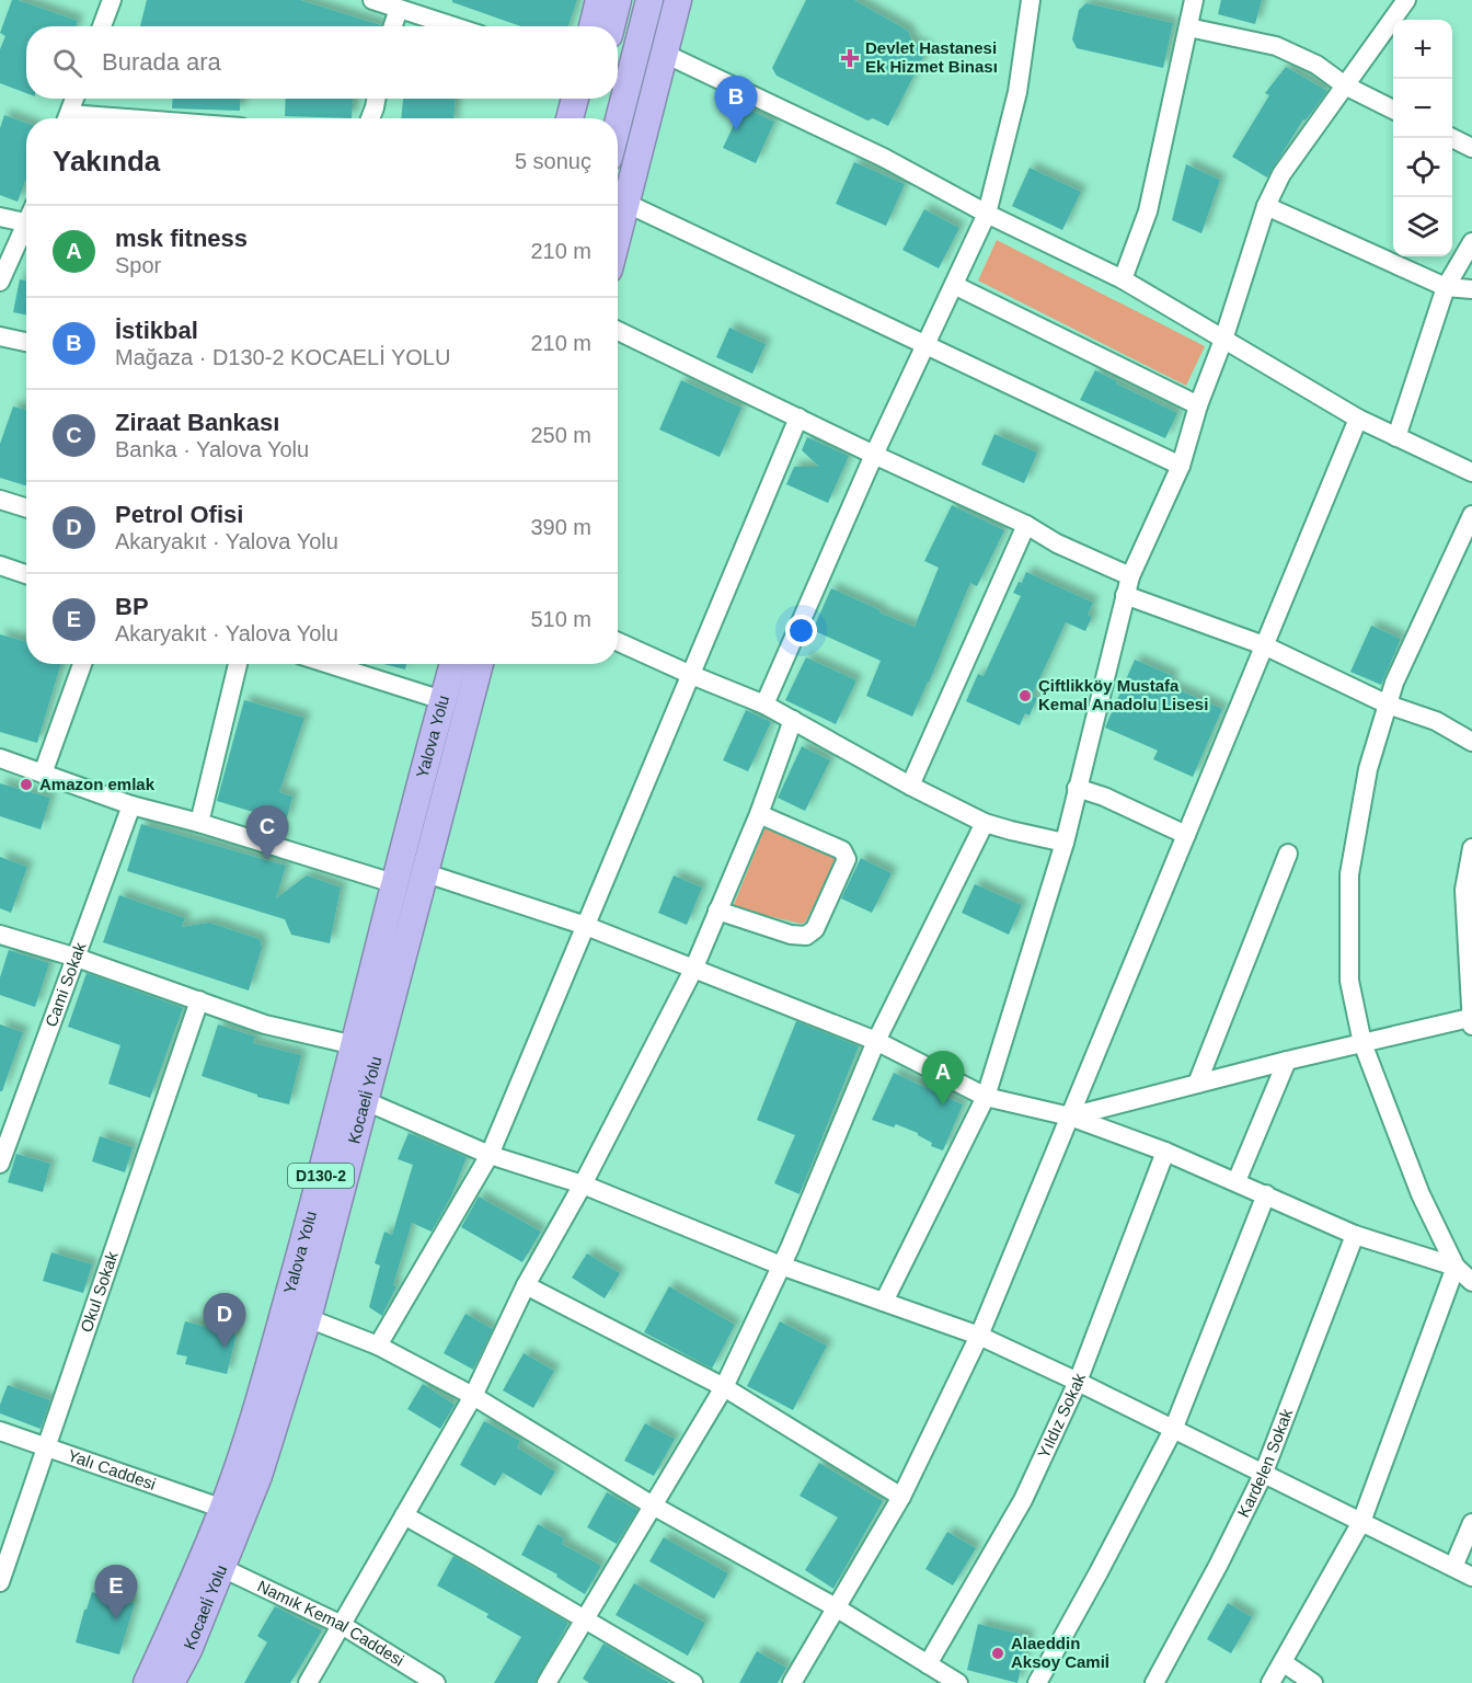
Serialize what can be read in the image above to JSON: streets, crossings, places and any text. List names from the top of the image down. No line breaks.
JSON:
{"streets":{"highway":["Yalova Yolu","Kocaeli̇ Yolu","D130-2"],"street":["Cami Sokak","Okul Sokak","Yıldız Sokak","Kardelen Sokak","Yalı Caddesi","Namık Kemal Caddesi"]},"crossings":[["Yalova Yolu","Yalı Caddesi"],["Kocaeli̇ Yolu","Namık Kemal Caddesi"],["Okul Sokak","Yalı Caddesi"]],"places":{"health":["Devlet Hastanesi Ek Hizmet Binası"],"other":["Çiftlikköy Mustafa Kemal Anadolu Lisesi","Amazon emlak","Alaeddin Aksoy Camiİ"]},"page":{"map_buttons":["+","−"],"search":"Burada ara","pins":["B","C","A","D","E"],"heading":["Yakında","5 sonuç"],"list":[{"mark":"A","name":"msk fitness","note":"Spor","value":"210 m"},{"mark":"B","name":"İstikbal","note":"Mağaza · D130-2 KOCAELİ YOLU","value":"210 m"},{"mark":"C","name":"Ziraat Bankası","note":"Banka · Yalova Yolu","value":"250 m"},{"mark":"D","name":"Petrol Ofisi","note":"Akaryakıt · Yalova Yolu","value":"390 m"},{"mark":"E","name":"BP","note":"Akaryakıt · Yalova Yolu","value":"510 m"}]}}
